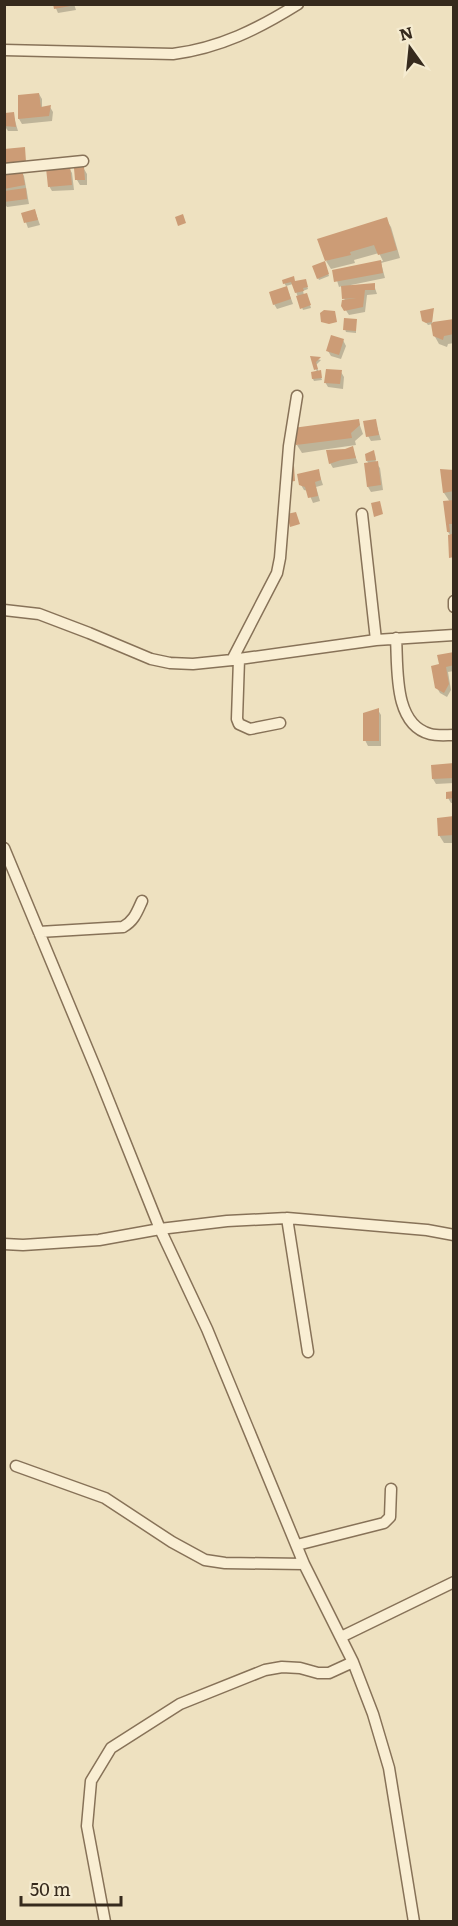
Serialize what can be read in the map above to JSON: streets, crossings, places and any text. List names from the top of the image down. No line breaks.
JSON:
{"scale_bar":"50 m","north":"top"}
